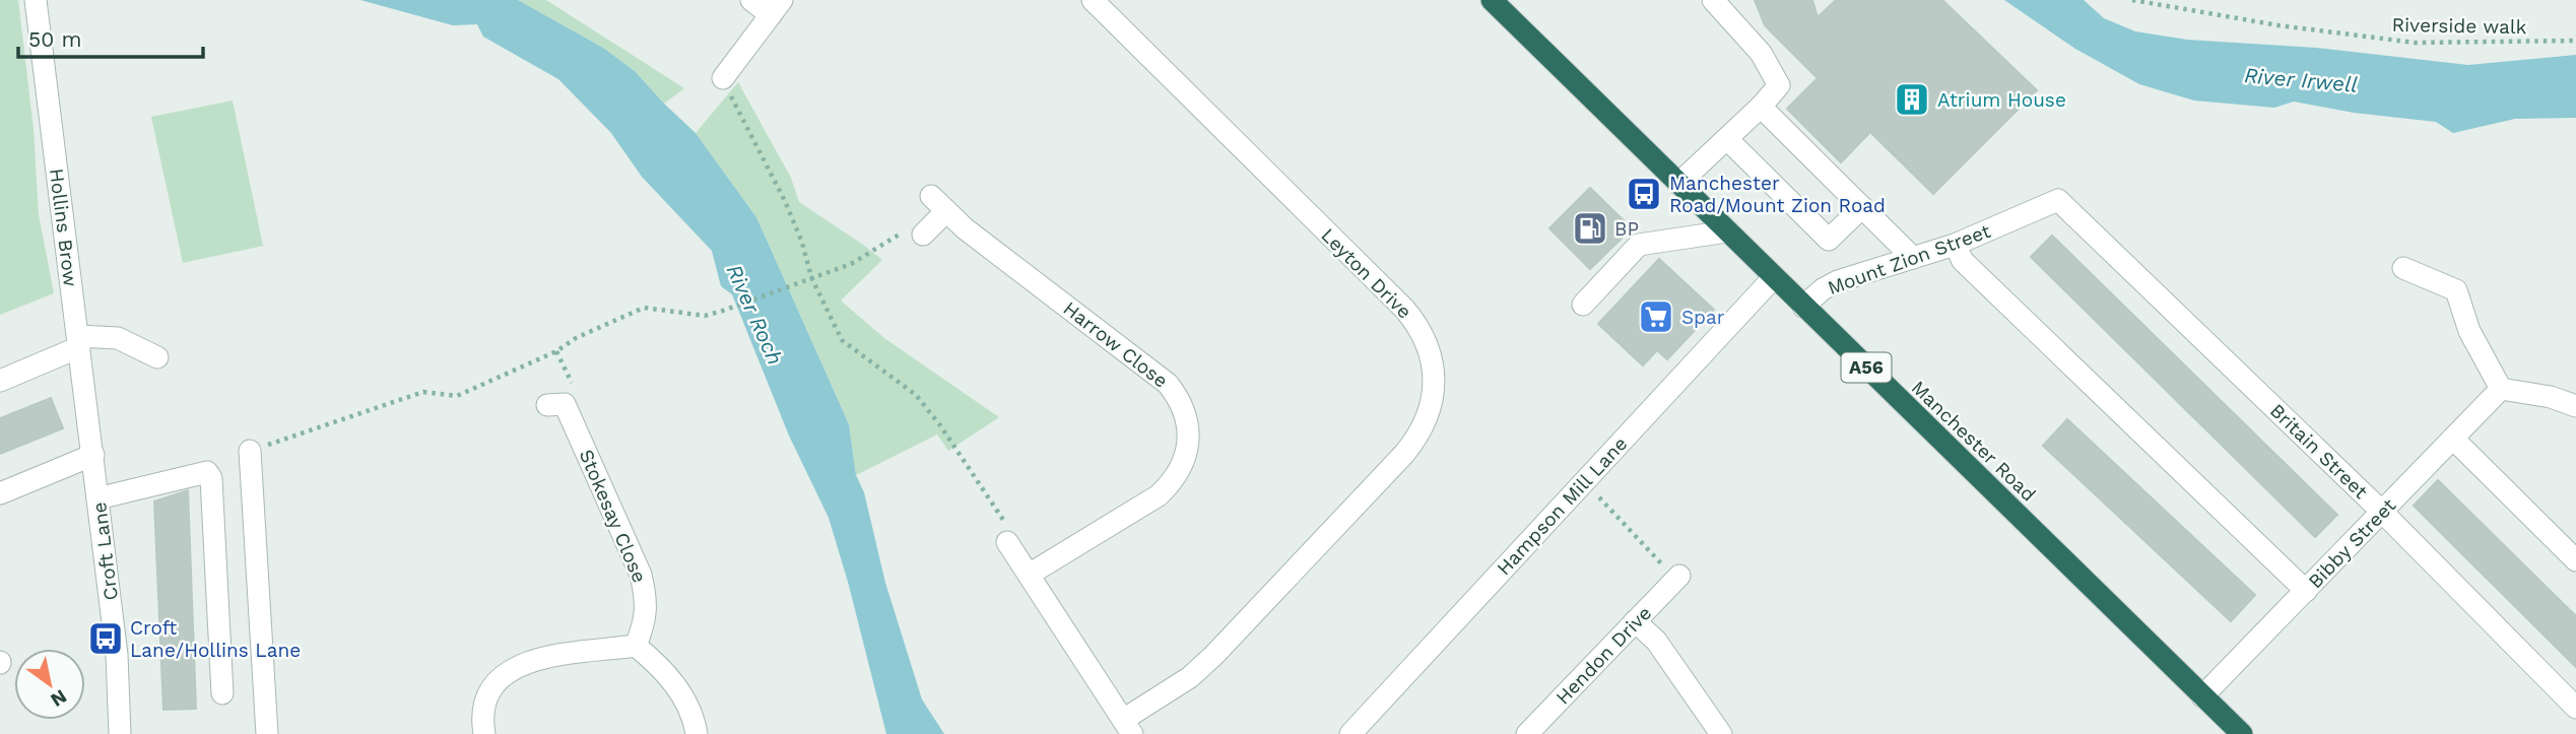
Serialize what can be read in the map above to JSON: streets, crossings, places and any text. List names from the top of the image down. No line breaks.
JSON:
{"streets":{"highway":["A56","Manchester Road"],"street":["Hollins Brow","Mount Zion Street","Leyton Drive","Harrow Close","Britain Street","Hampson Mill Lane","Stokesay Close","Bibby Street","Croft Lane","Hendon Drive"],"path":["Riverside walk"]},"crossings":[["Hollins Brow","Croft Lane"],["Mount Zion Street","Manchester Road"],["Mount Zion Street","Britain Street"],["Manchester Road","Hampson Mill Lane"],["Manchester Road","Bibby Street"],["Britain Street","Bibby Street"]],"water":["River Irwell","River Roch"],"places":{"building":["Atrium House"],"bus stop":["Manchester Road/Mount Zion Road","Croft Lane/Hollins Lane"],"fuel station":["BP"],"supermarket":["Spar"]},"scale_bar":"50 m","north":"bottom right"}
